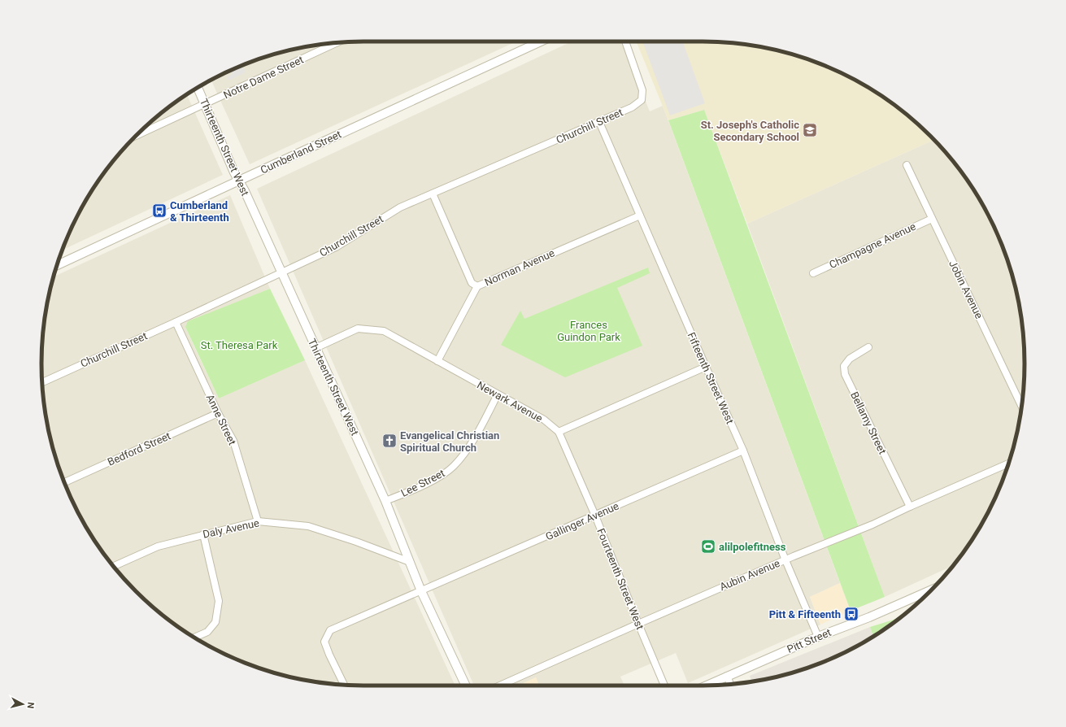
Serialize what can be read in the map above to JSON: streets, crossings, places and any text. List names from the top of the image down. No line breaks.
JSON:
{"streets":{"street":["Notre Dame Street","Churchill Street","Thirteenth Street West","Cumberland Street","Champagne Avenue","Norman Avenue","Jobin Avenue","Fifteenth Street West","Newark Avenue","Anne Street","Bellamy Street","Bedford Street","Lee Street","Gallinger Avenue","Daly Avenue","Aubin Avenue","Fourteenth Street West","Pitt Street"]},"crossings":[["Notre Dame Street","Thirteenth Street West"],["Churchill Street","Thirteenth Street West"],["Churchill Street","Fifteenth Street West"],["Churchill Street","Anne Street"],["Thirteenth Street West","Cumberland Street"],["Thirteenth Street West","Newark Avenue"],["Thirteenth Street West","Lee Street"],["Thirteenth Street West","Gallinger Avenue"],["Thirteenth Street West","Daly Avenue"],["Champagne Avenue","Jobin Avenue"],["Norman Avenue","Fifteenth Street West"],["Norman Avenue","Newark Avenue"],["Fifteenth Street West","Gallinger Avenue"],["Fifteenth Street West","Aubin Avenue"],["Fifteenth Street West","Pitt Street"],["Newark Avenue","Lee Street"],["Newark Avenue","Fourteenth Street West"],["Anne Street","Bedford Street"],["Anne Street","Daly Avenue"],["Bellamy Street","Aubin Avenue"],["Gallinger Avenue","Fourteenth Street West"],["Aubin Avenue","Fourteenth Street West"]],"parks":["Frances Guindon Park","St. Theresa Park"],"places":{"school or university":["St. Joseph's Catholic Secondary School"],"bus stop":["Cumberland & Thirteenth","Pitt & Fifteenth"],"church":["Evangelical Christian Spiritual Church"],"sports":["alilpolefitness"]},"north":"right"}
